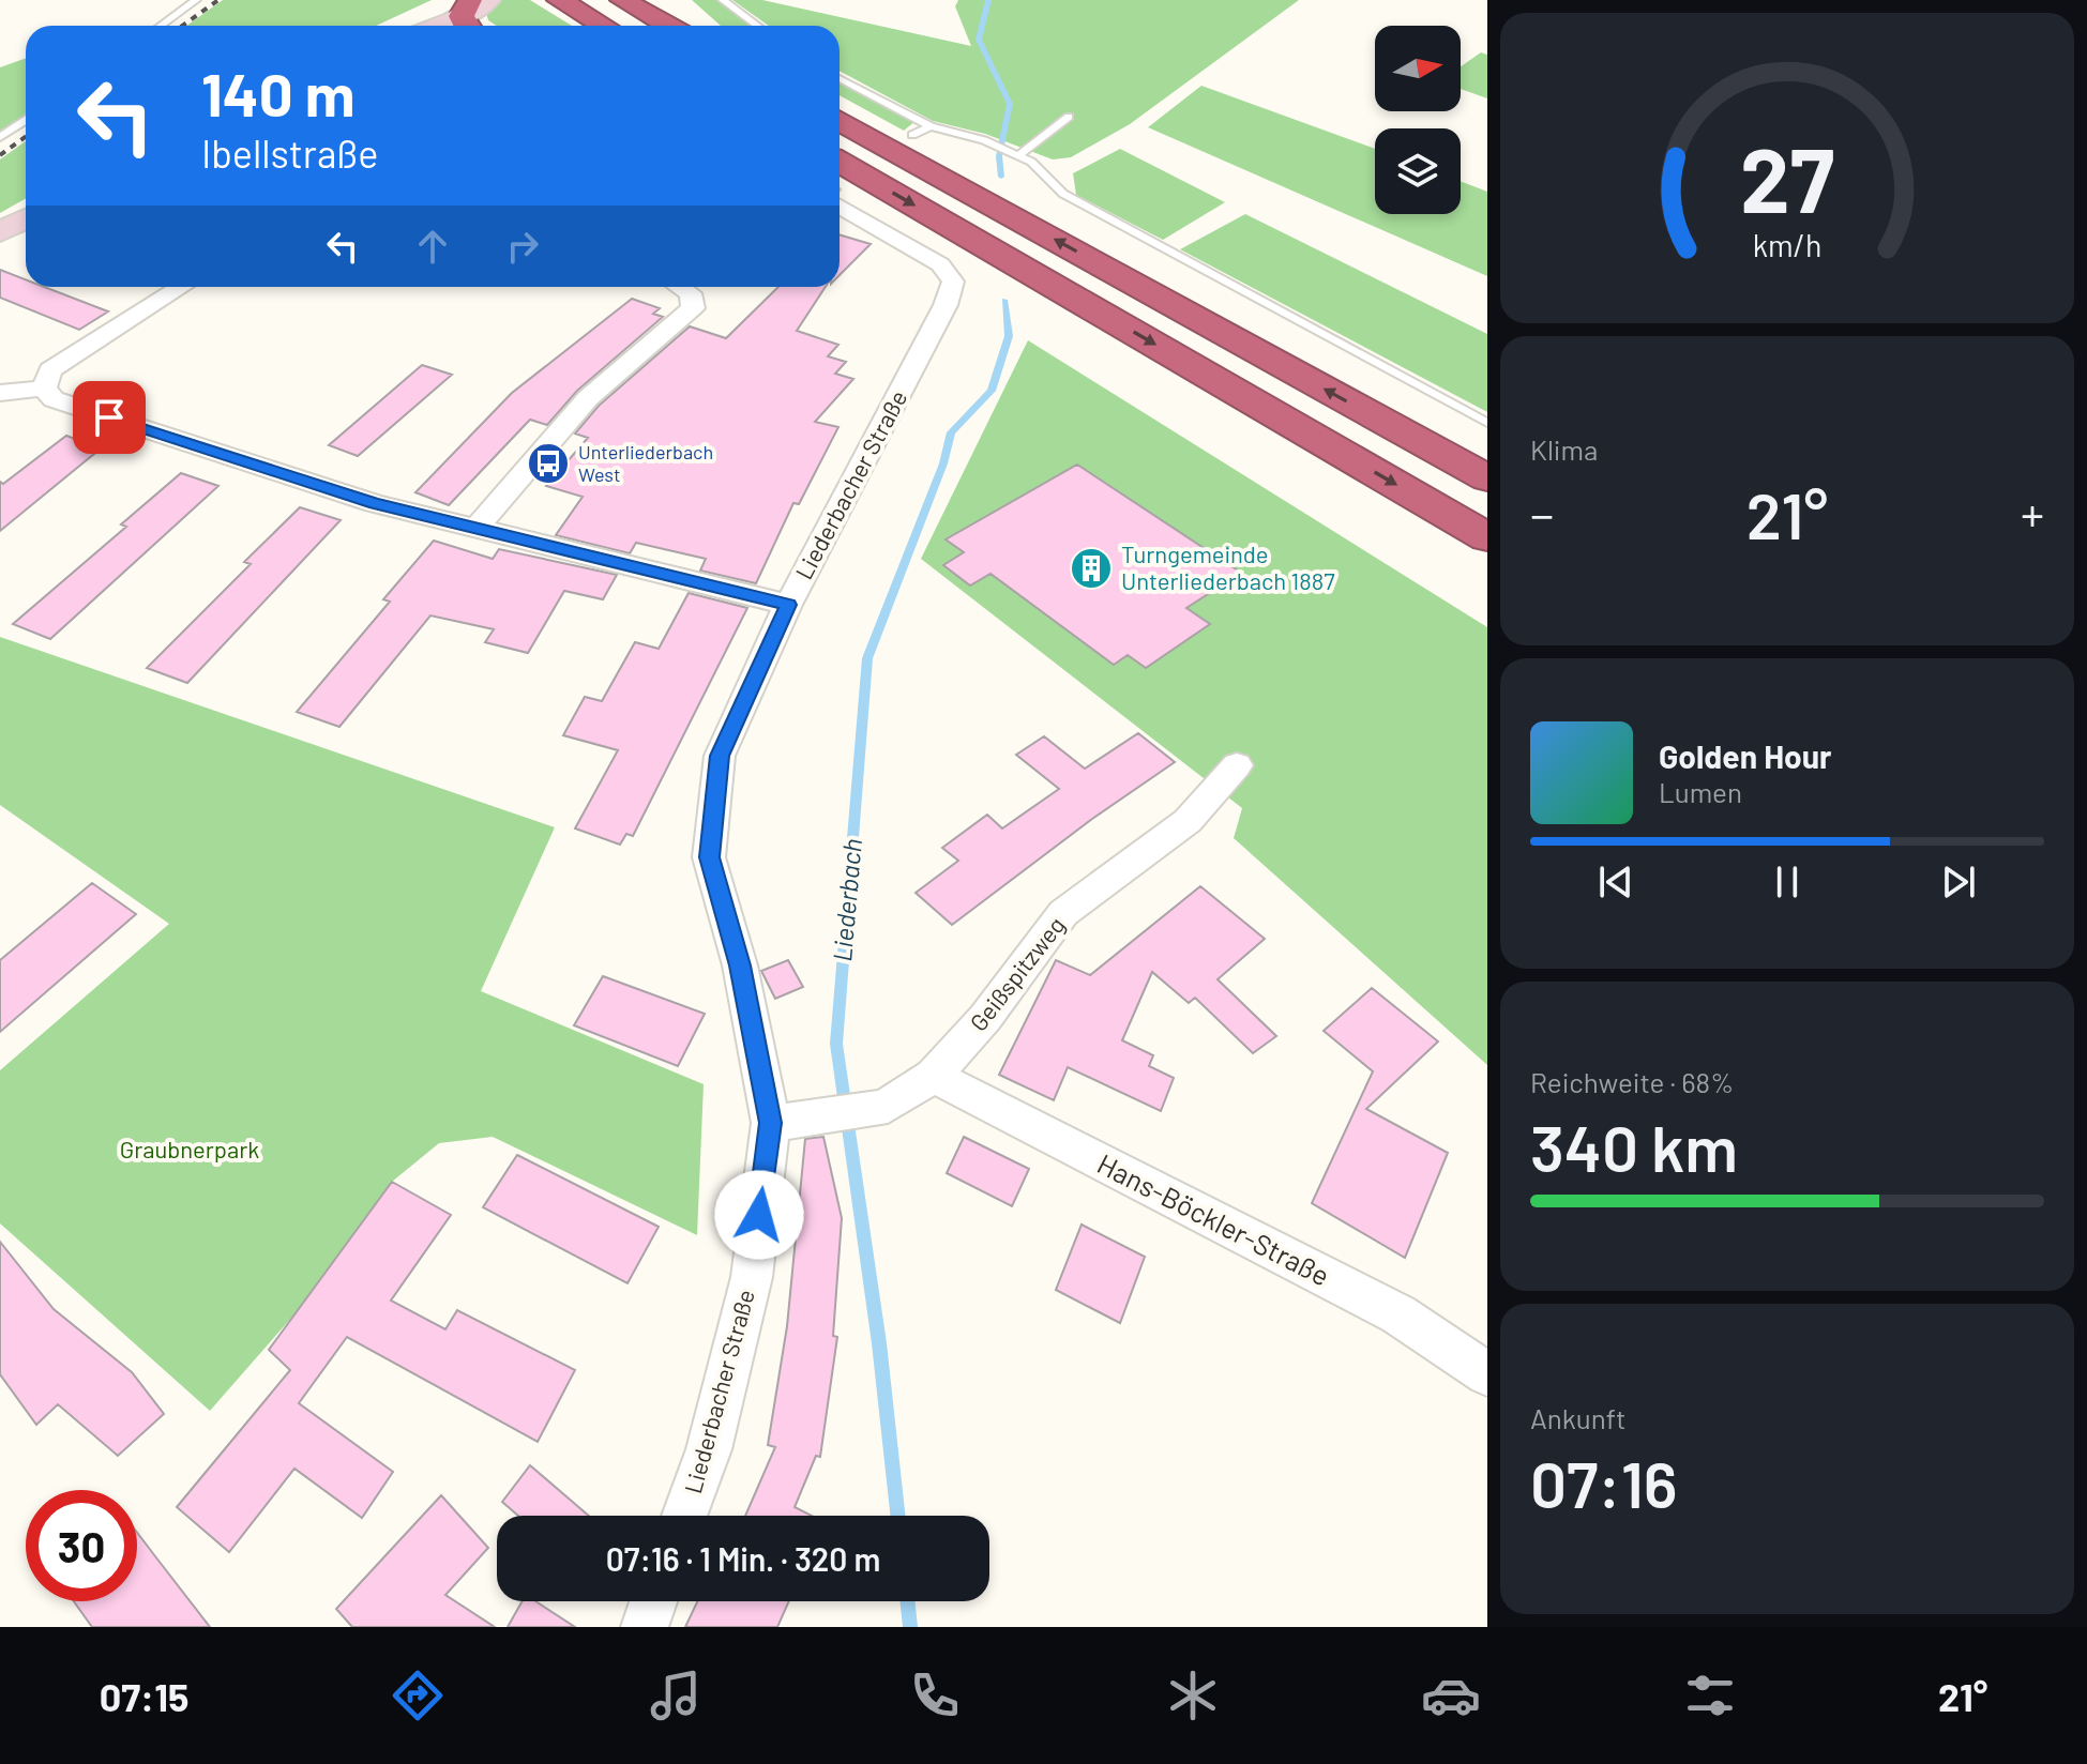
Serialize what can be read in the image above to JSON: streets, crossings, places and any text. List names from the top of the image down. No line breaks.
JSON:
{"streets":{"street":["Liederbacher Straße","Geißspitzweg","Hans-Böckler-Straße"]},"crossings":[["Liederbacher Straße","Geißspitzweg"],["Geißspitzweg","Hans-Böckler-Straße"]],"water":["Liederbach"],"parks":["Graubnerpark"],"places":{"bus stop":["Unterliederbach West"],"building":["Turngemeinde Unterliederbach 1887"]},"north":"right","page":{"turn":["140 m","Ibellstraße"],"tile":["Klima",["Reichweite · 68%","340 km"],["Ankunft","07:16"]],"heat":["−","21°","+"],"song":["Golden Hour","Lumen"],"limit":"30","trip":"07:16 · 1 Min. · 320 m","tabs":["07:15","21°"],"gauge":["27","km/h"]}}
